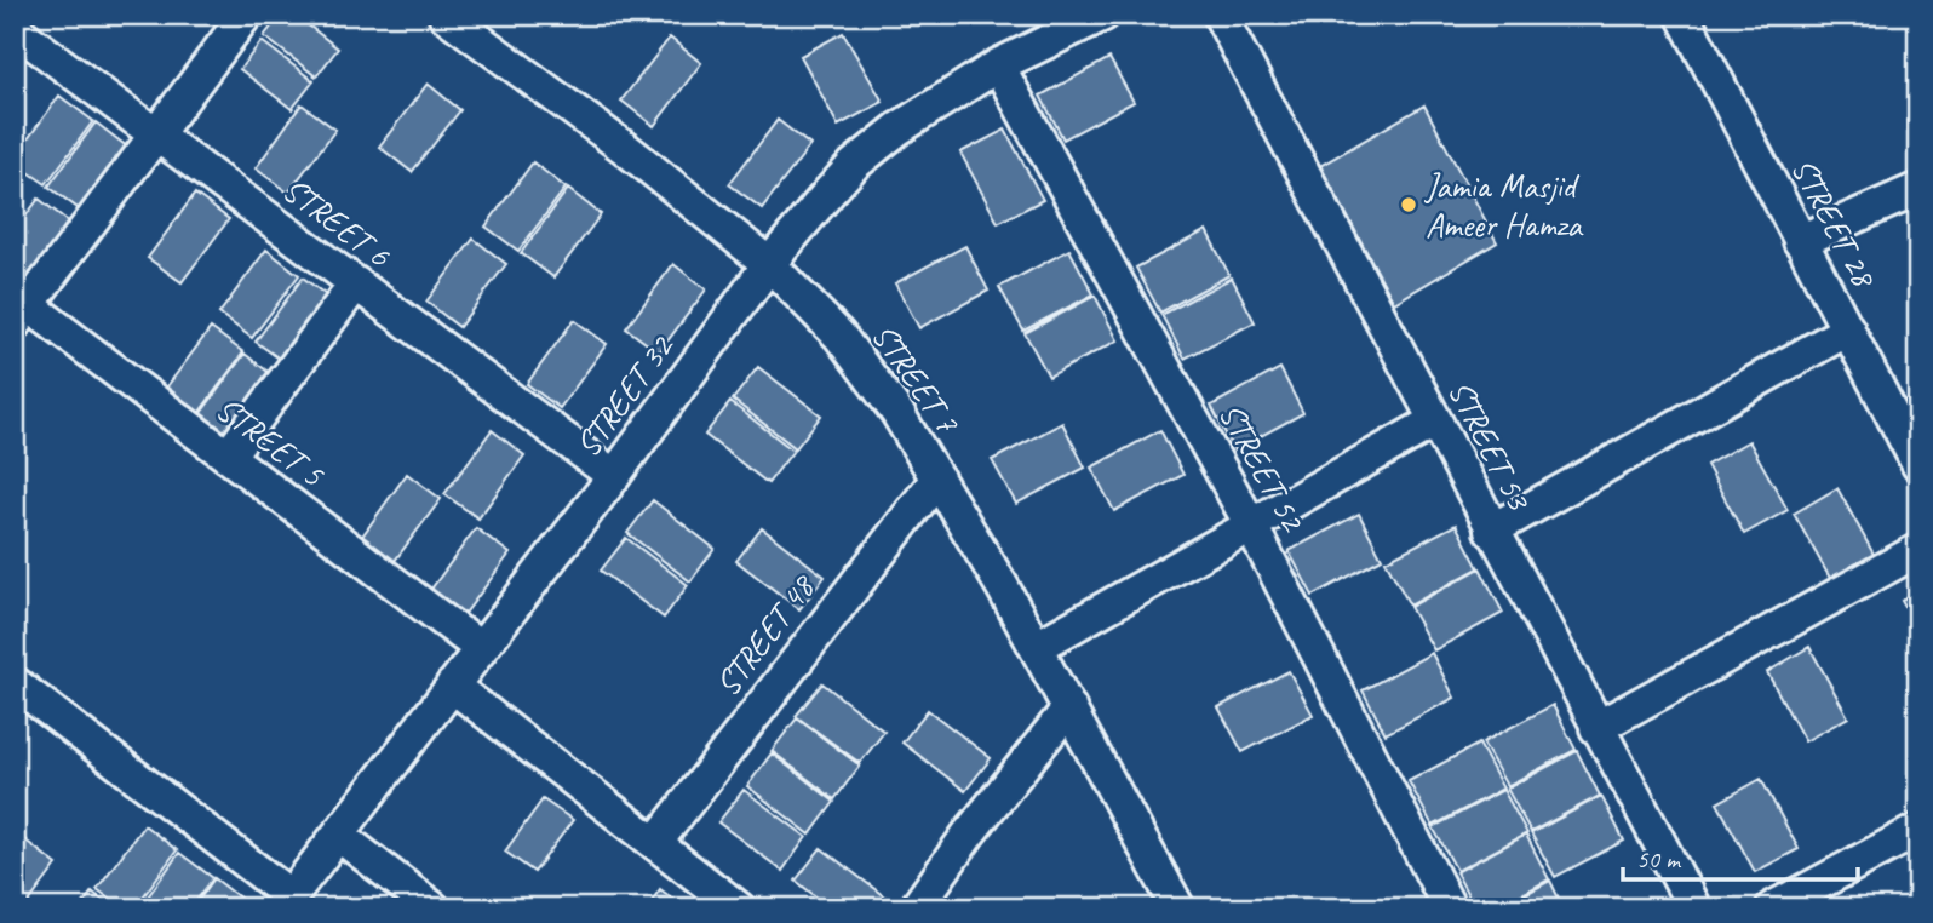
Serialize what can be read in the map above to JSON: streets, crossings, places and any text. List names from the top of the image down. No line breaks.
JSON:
{"streets":{"street":["STREET 6","STREET 28","STREET 7","STREET 32","STREET 5","STREET 53","STREET 52","STREET 48"]},"crossings":[["STREET 6","STREET 32"],["STREET 7","STREET 32"],["STREET 7","STREET 48"],["STREET 32","STREET 5"],["STREET 32","STREET 52"]],"places":["Jamia Masjid Ameer Hamza"],"scale_bar":"50 m"}
